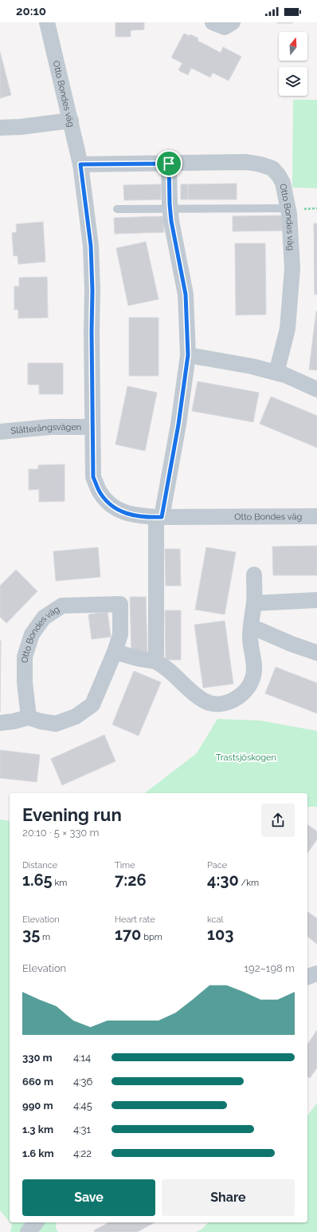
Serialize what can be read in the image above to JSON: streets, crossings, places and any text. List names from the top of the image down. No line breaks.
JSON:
{"streets":{"street":["Otto Bondes väg","Slåtterängsvägen"]},"crossings":[["Otto Bondes väg","Slåtterängsvägen"]],"parks":["Trastsjöskogen"],"north":"top","page":{"status":"20:10","heading":["Evening run","20:10 · 5 × 330 m"],"stats":[["Distance","1.65 km"],["Time","7:26"],["Pace","4:30 /km"],["Elevation","35 m"],["Heart rate","170 bpm"],["kcal","103"]],"chart":["Elevation","192–198 m"],"list":[{"name":"330 m","note":"4:14"},{"name":"660 m","note":"4:36"},{"name":"990 m","note":"4:45"},{"name":"1.3 km","note":"4:31"},{"name":"1.6 km","note":"4:22"}],"buttons":["Save","Share"]}}
